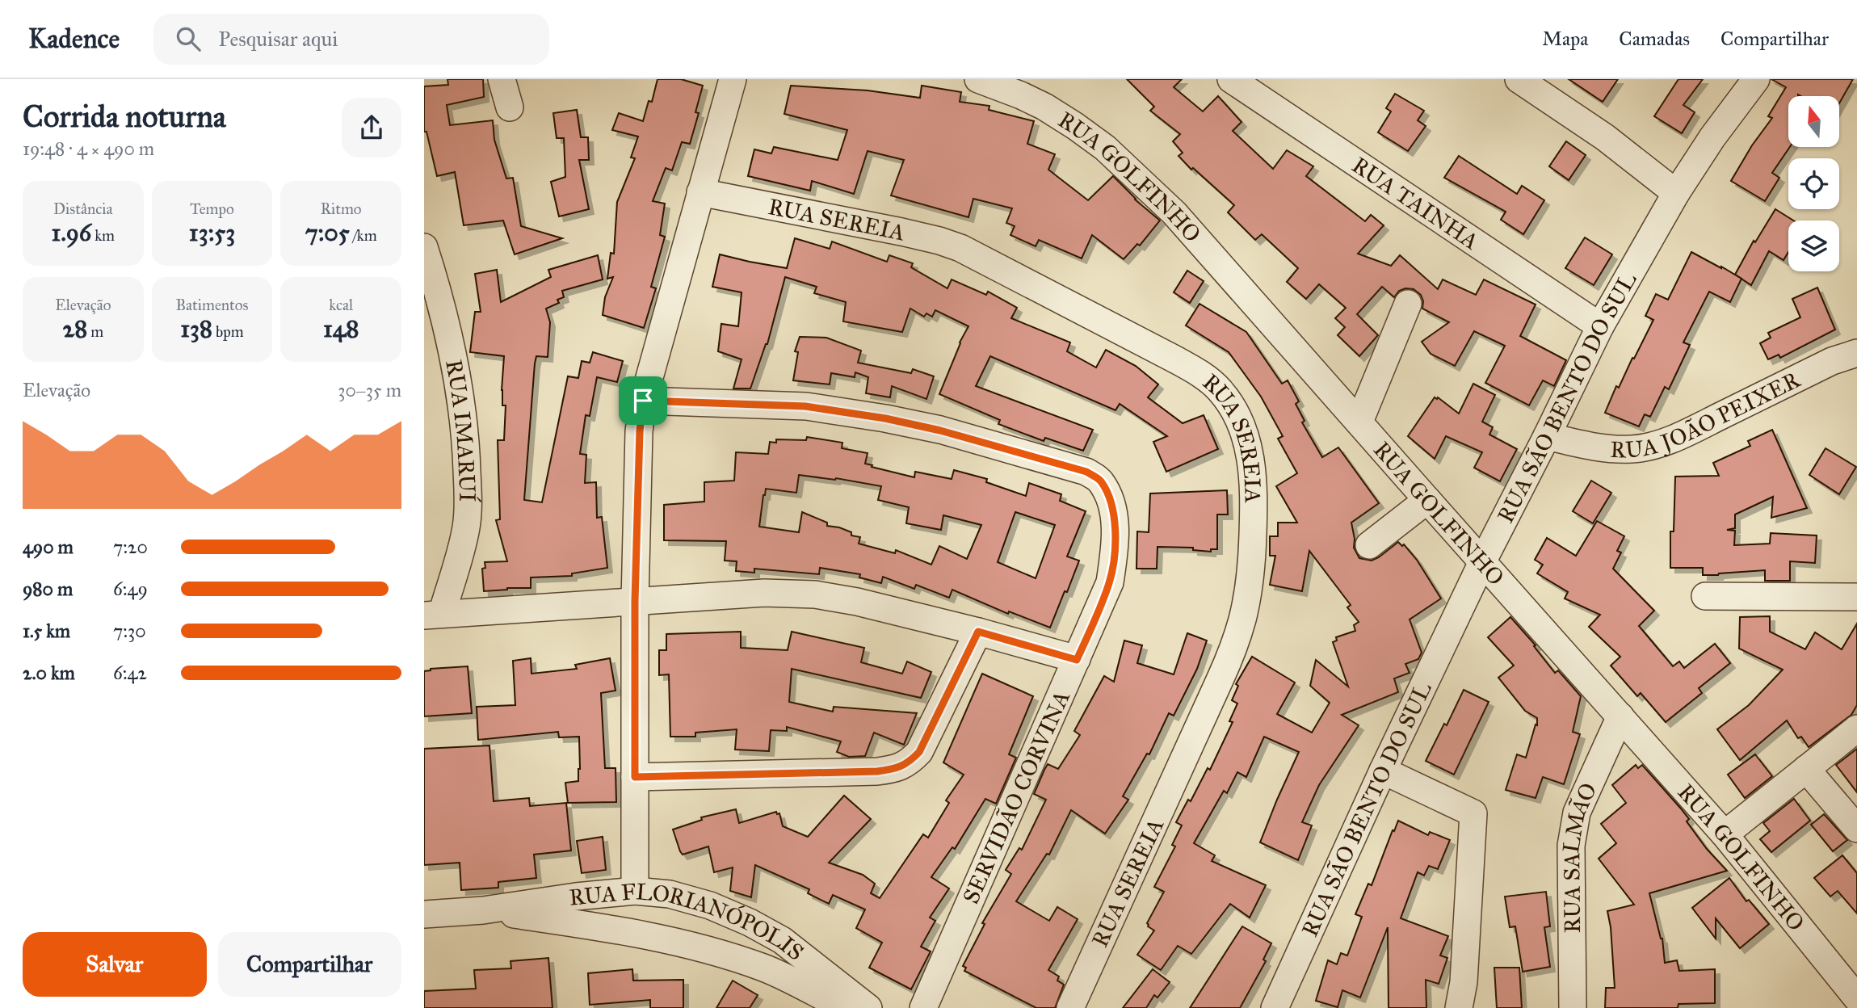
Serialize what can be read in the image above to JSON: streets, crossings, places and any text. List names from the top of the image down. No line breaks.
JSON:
{"streets":{"street":["RUA GOLFINHO","RUA TAINHA","RUA SEREIA","RUA SÃO BENTO DO SUL","RUA JOÃO PEIXER","RUA IMARUÍ","SERVIDÃO CORVINA","RUA SALMÃO","RUA FLORIANÓPOLIS"]},"crossings":[["RUA GOLFINHO","RUA SÃO BENTO DO SUL"],["RUA GOLFINHO","RUA SALMÃO"],["RUA TAINHA","RUA SÃO BENTO DO SUL"],["RUA SÃO BENTO DO SUL","RUA JOÃO PEIXER"]],"north":"top","page":{"header":"Kadence","search":"Pesquisar aqui","nav":["Mapa","Camadas","Compartilhar"],"heading":["Corrida noturna","19:48 · 4 × 490 m"],"stats":[["Distância","1.96 km"],["Tempo","13:53"],["Ritmo","7:05 /km"],["Elevação","28 m"],["Batimentos","138 bpm"],["kcal","148"]],"chart":["Elevação","30–35 m"],"list":[{"name":"490 m","note":"7:20"},{"name":"980 m","note":"6:49"},{"name":"1.5 km","note":"7:30"},{"name":"2.0 km","note":"6:42"}],"buttons":["Salvar","Compartilhar"]}}
